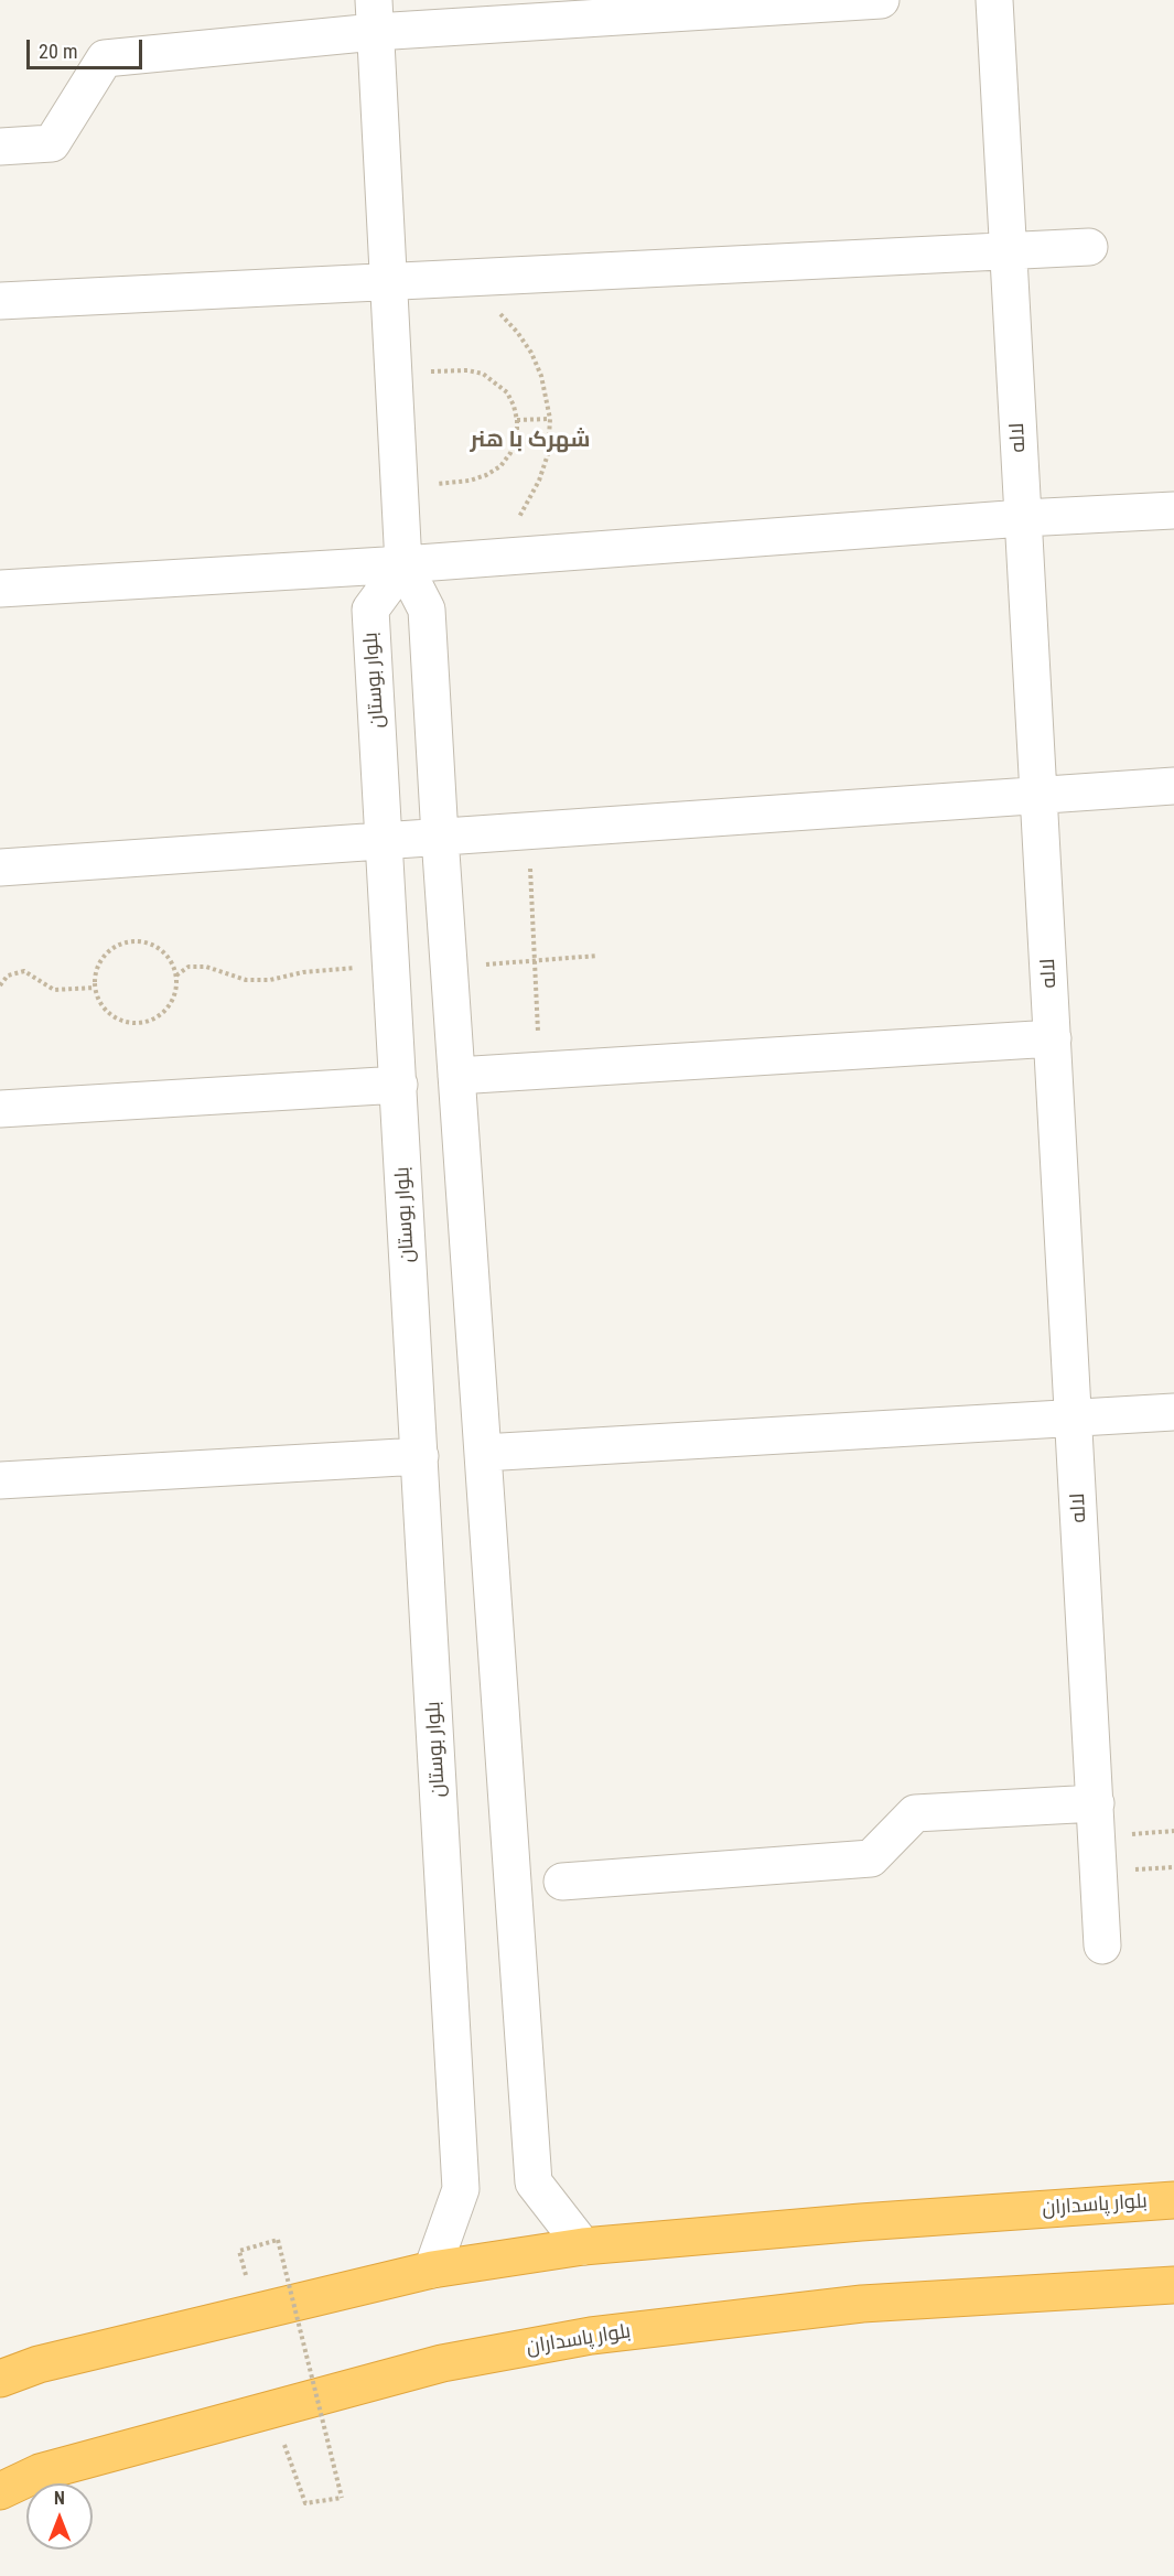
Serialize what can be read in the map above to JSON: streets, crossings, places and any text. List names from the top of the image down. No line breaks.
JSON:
{"streets":{"highway":["بلوار پاسداران"],"street":["لاله","بلوار بوستان"]},"crossings":[["بلوار بوستان","بلوار پاسداران"]],"districts":["شهرک با هنر"],"scale_bar":"20 m","north":"top"}
